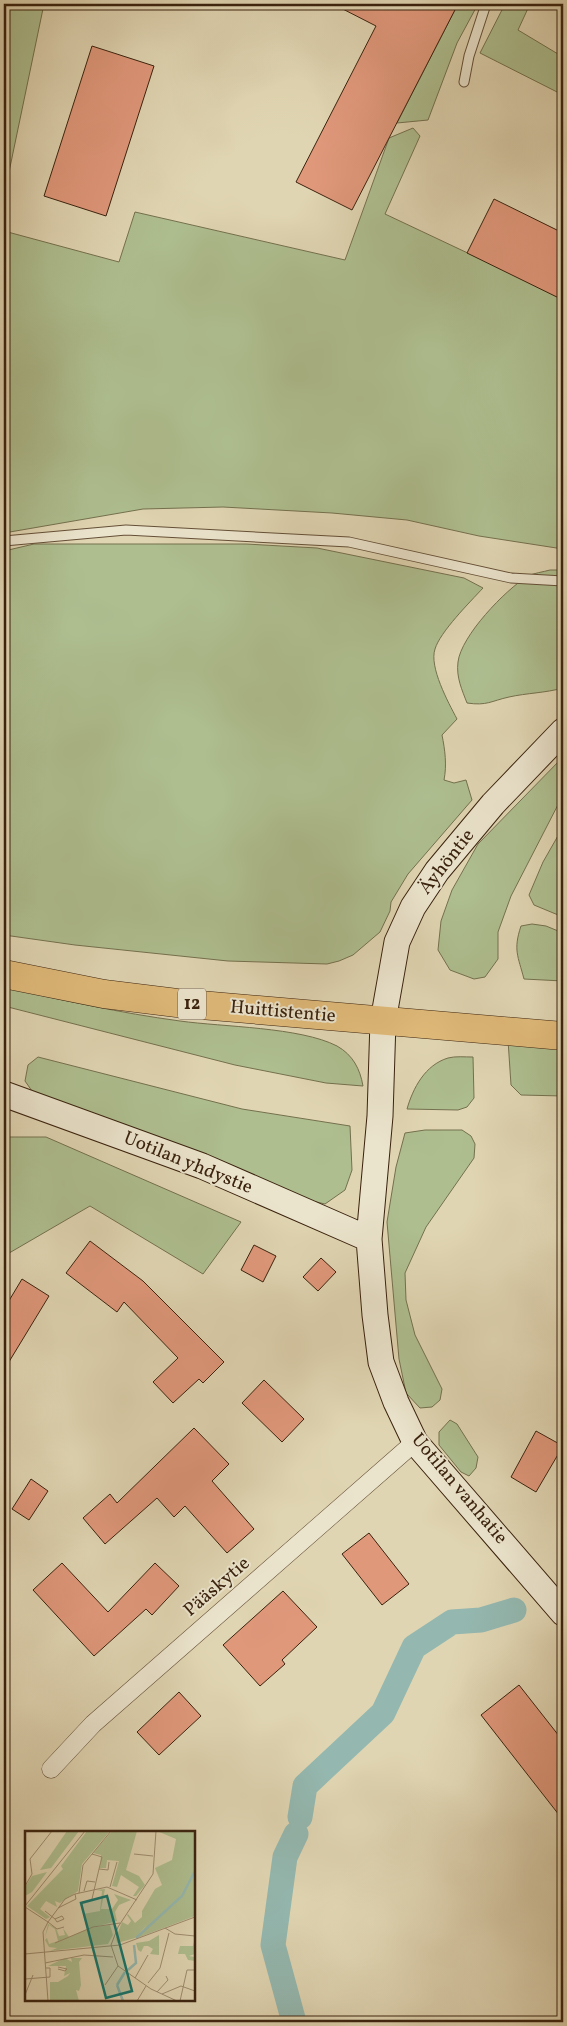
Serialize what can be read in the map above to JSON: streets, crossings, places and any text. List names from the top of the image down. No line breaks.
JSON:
{"streets":{"highway":["12","Huittistentie"],"main road":["Äyhöntie","Uotilan yhdystie","Uotilan vanhatie"],"street":["Pääskytie"]},"crossings":[["Äyhöntie","Huittistentie"],["Äyhöntie","Uotilan vanhatie"],["Huittistentie","Uotilan vanhatie"],["Uotilan yhdystie","Uotilan vanhatie"],["Uotilan vanhatie","Pääskytie"]]}
